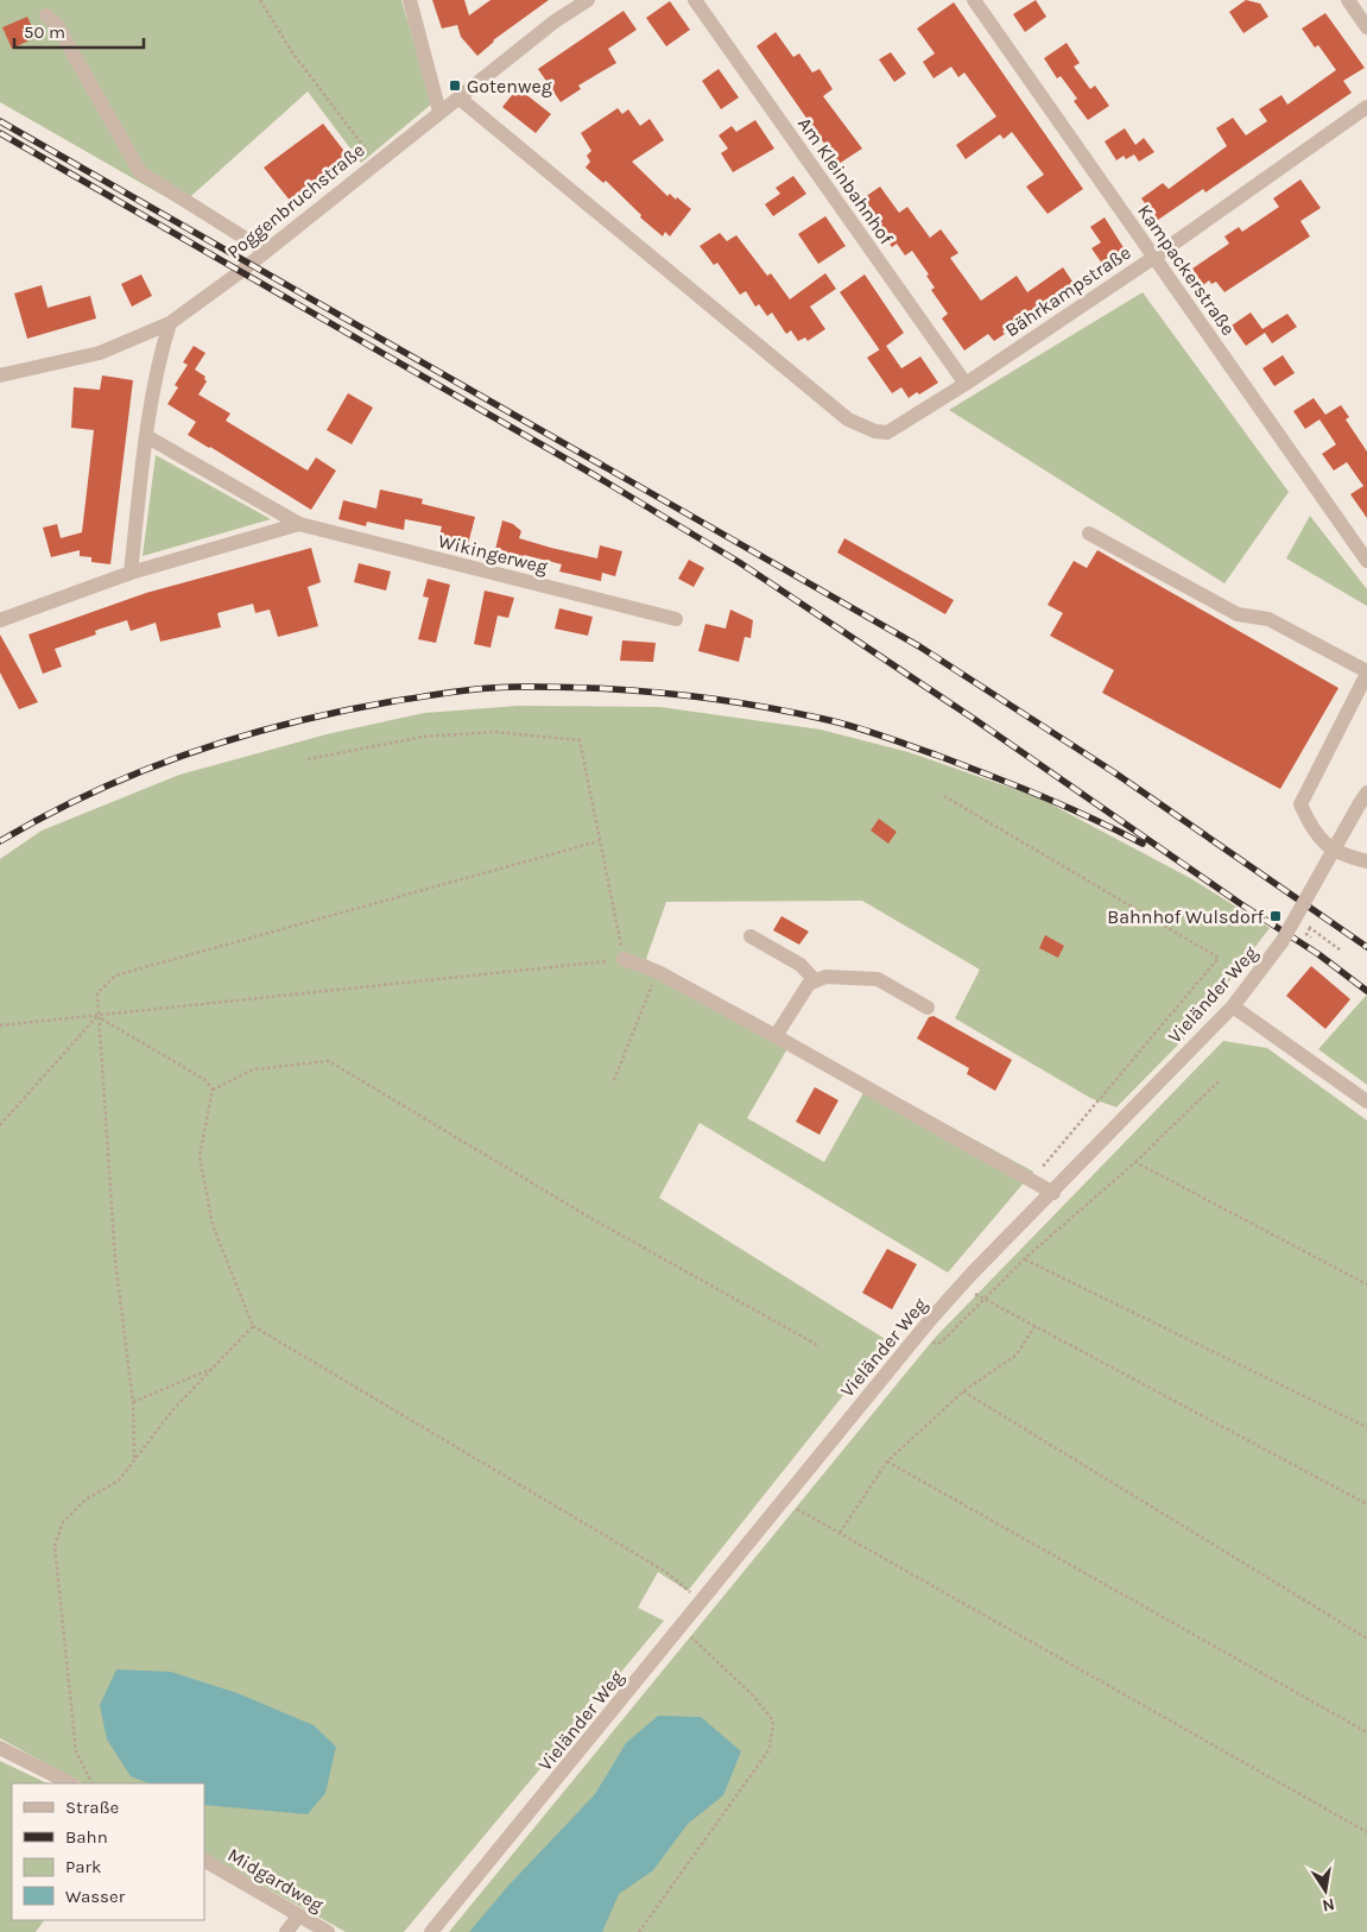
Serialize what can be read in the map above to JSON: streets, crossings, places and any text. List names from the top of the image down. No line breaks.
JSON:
{"streets":{"street":["Am Kleinbahnhof","Poggenbruchstraße","Kampackerstraße","Bährkampstraße","Wikingerweg","Vieländer Weg","Midgardweg"]},"crossings":[["Am Kleinbahnhof","Bährkampstraße"],["Poggenbruchstraße","Bährkampstraße"],["Kampackerstraße","Bährkampstraße"]],"places":{"transit":["Gotenweg","Bahnhof Wulsdorf"]},"legend":["Straße","Bahn","Park","Wasser"],"scale_bar":"50 m","north":"bottom"}
